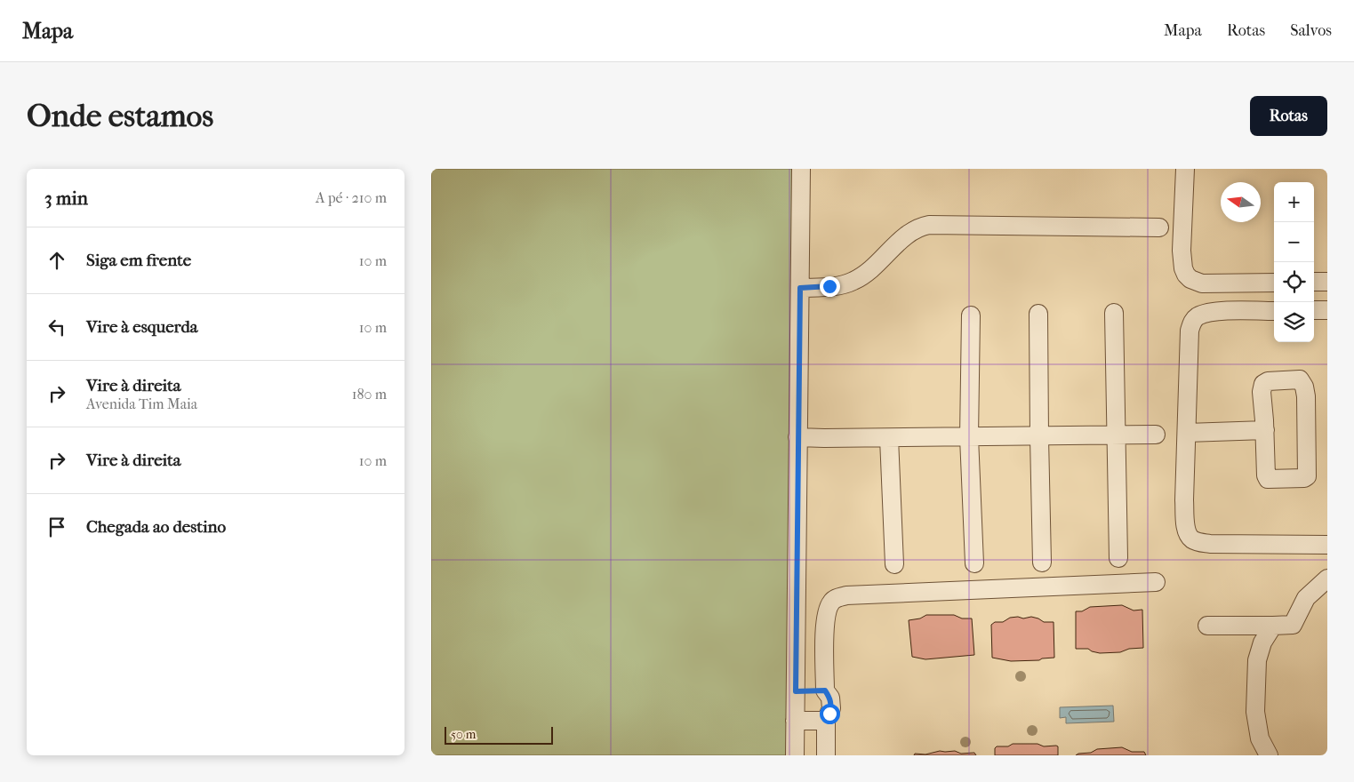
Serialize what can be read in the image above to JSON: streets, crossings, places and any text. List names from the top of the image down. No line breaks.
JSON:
{"scale_bar":"50 m","north":"left","page":{"header":"Mapa","nav":["Mapa","Rotas","Salvos"],"buttons":"Rotas","title":"Onde estamos","heading":["3 min","A pé · 210 m"],"map_buttons":["+","−"],"list":[["Siga em frente","10 m"],["Vire à esquerda","10 m"],["Vire à direita","Avenida Tim Maia","180 m"],["Vire à direita","10 m"],"Chegada ao destino"],"scale":"50 m"}}
